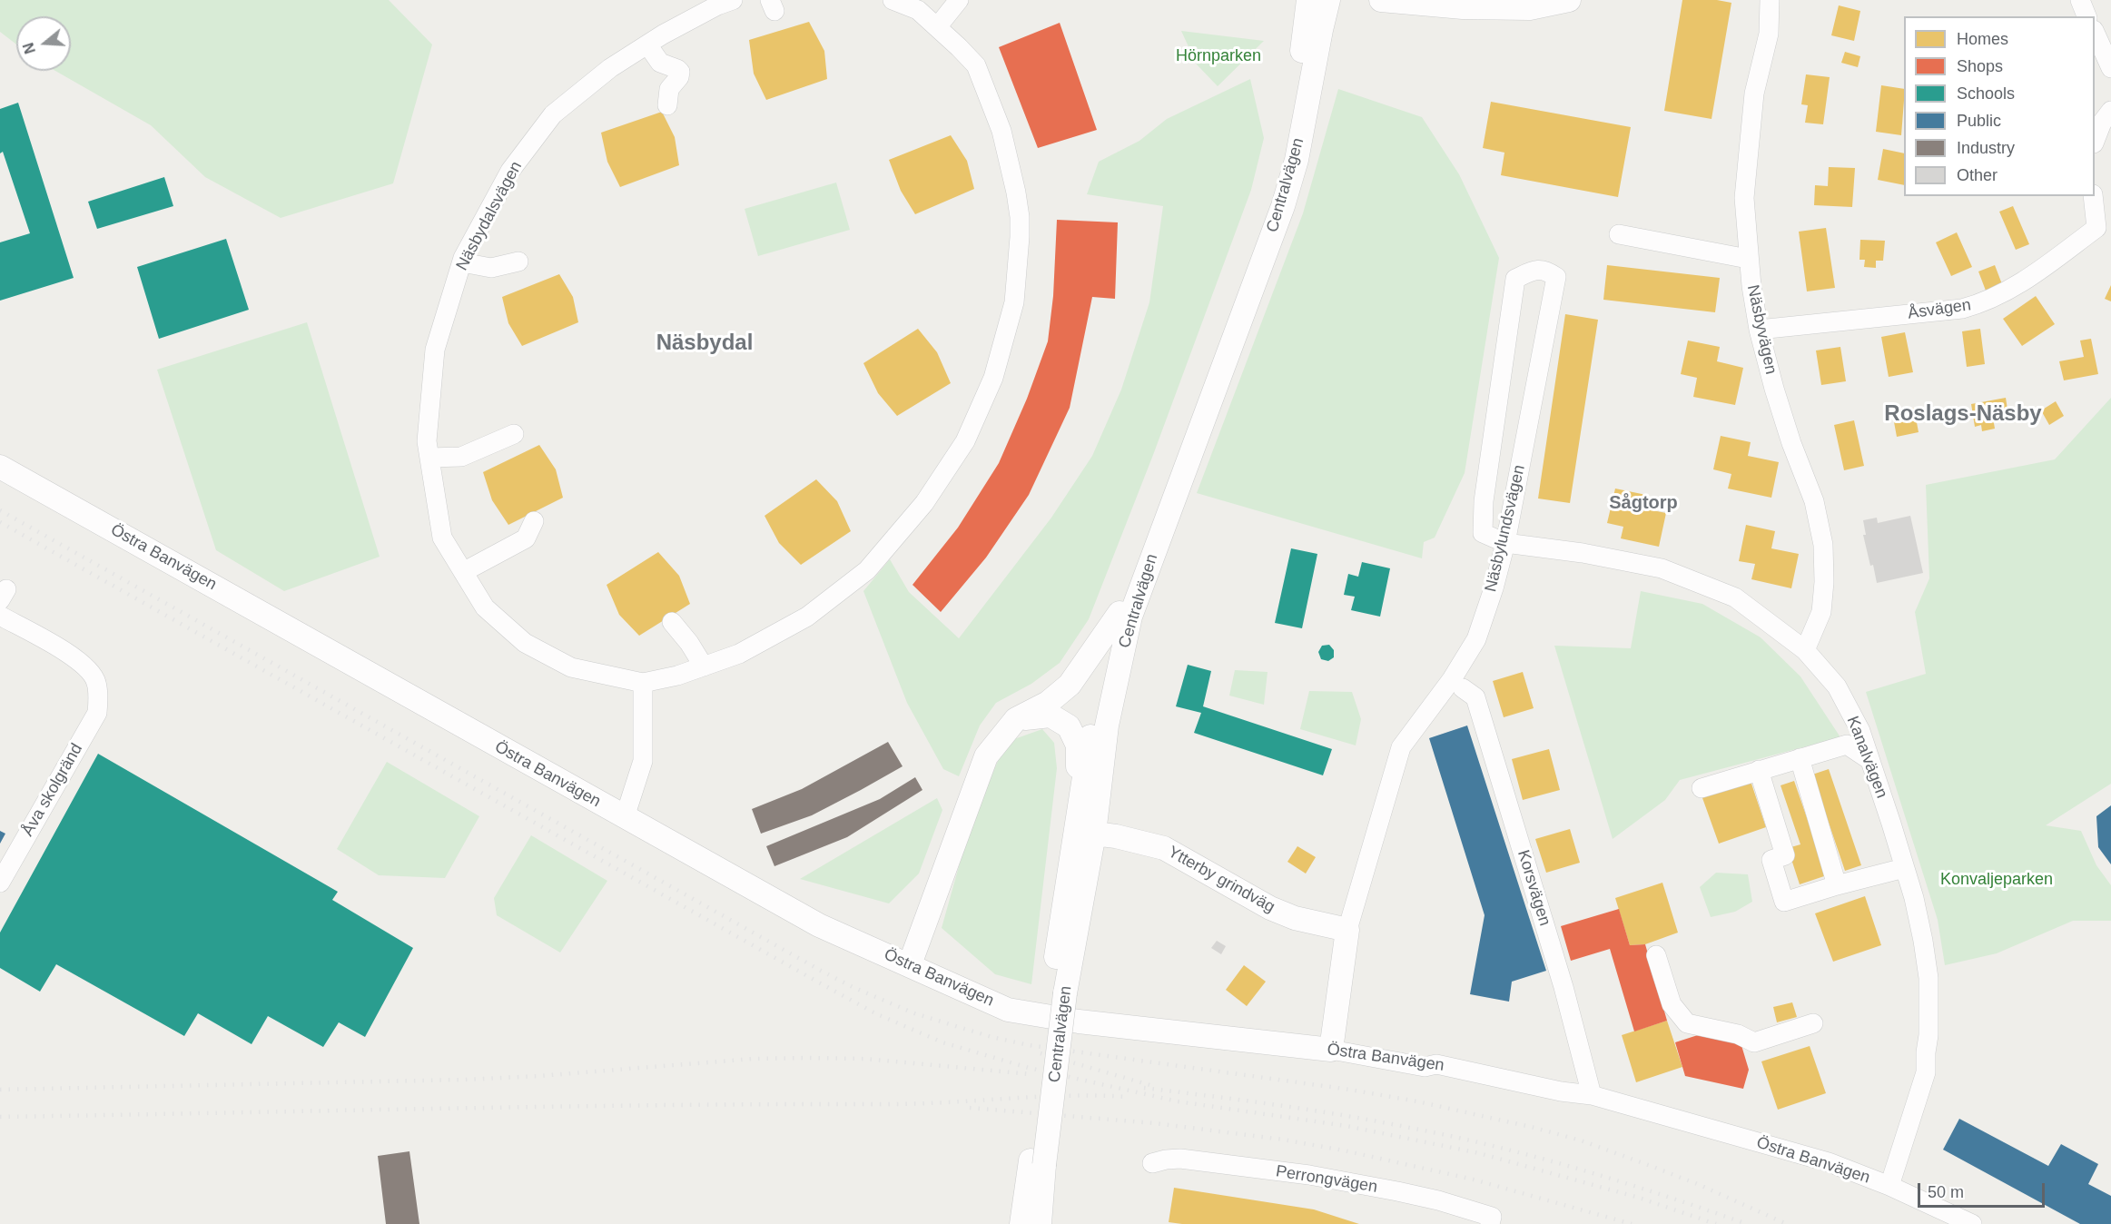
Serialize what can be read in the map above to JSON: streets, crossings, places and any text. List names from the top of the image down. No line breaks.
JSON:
{"streets":{"street":["Centralvägen","Näsbydalsvägen","Åsvägen","Näsbyvägen","Näsbylundsvägen","Östra Banvägen","Kanalvägen","Åva skolgränd","Ytterby grindväg","Korsvägen","Perrongvägen"]},"crossings":[["Centralvägen","Ytterby grindväg"],["Åsvägen","Näsbyvägen"],["Näsbyvägen","Kanalvägen"],["Näsbylundsvägen","Östra Banvägen"],["Näsbylundsvägen","Kanalvägen"],["Näsbylundsvägen","Ytterby grindväg"],["Östra Banvägen","Kanalvägen"],["Östra Banvägen","Korsvägen"]],"districts":["Näsbydal","Roslags-Näsby","Sågtorp"],"parks":["Hörnparken","Konvaljeparken"],"legend":["Homes","Shops","Schools","Public","Industry","Other"],"scale_bar":"50 m","north":"left"}
